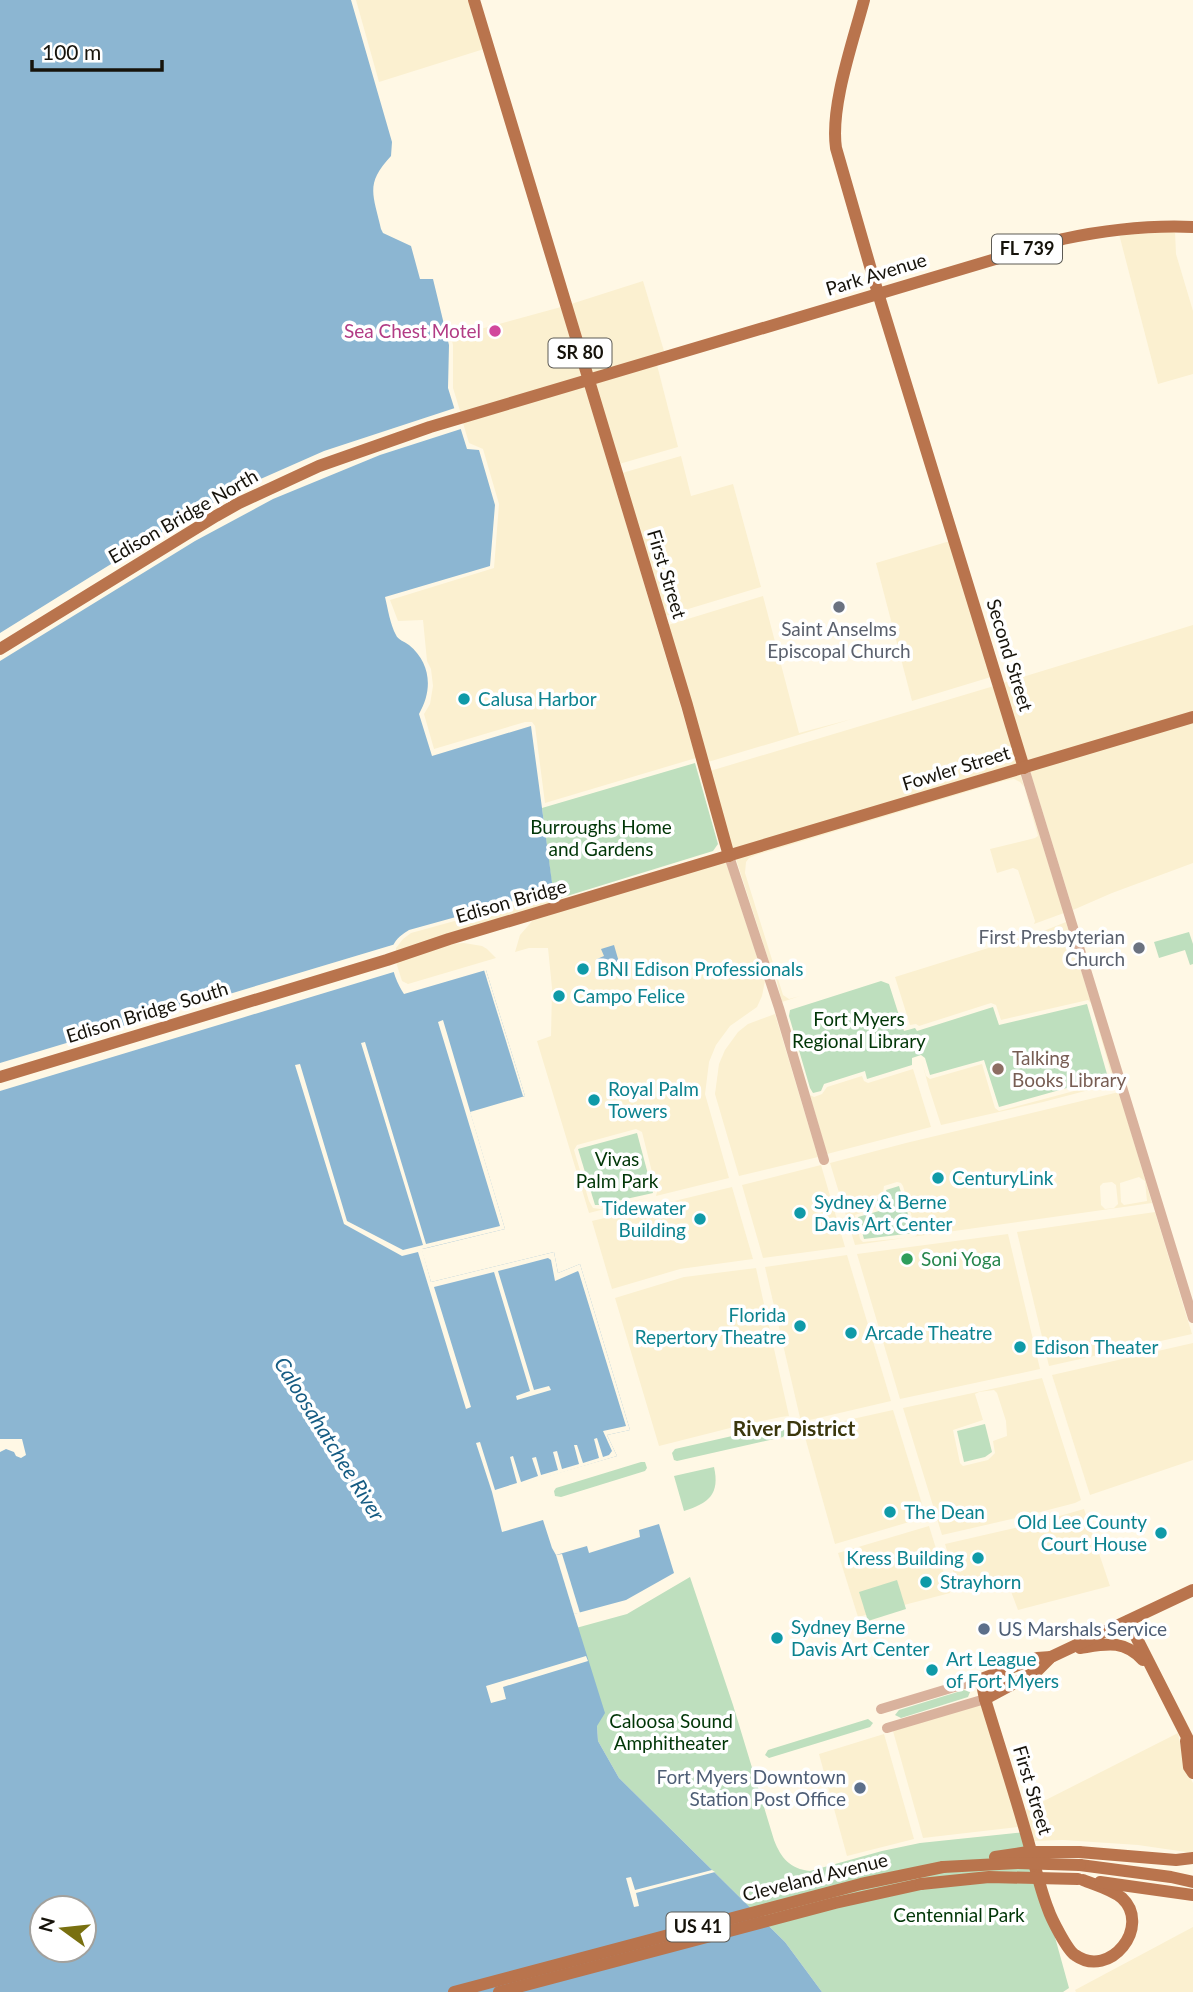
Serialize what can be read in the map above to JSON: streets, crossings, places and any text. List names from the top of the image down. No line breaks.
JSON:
{"streets":{"main road":["FL 739","Park Avenue","SR 80","Edison Bridge North","First Street","Second Street","Fowler Street","Edison Bridge","Edison Bridge South","Cleveland Avenue","US 41"]},"crossings":[["Park Avenue","Edison Bridge North"],["Park Avenue","First Street"],["Park Avenue","Second Street"],["Edison Bridge North","First Street"],["First Street","Fowler Street"],["First Street","Edison Bridge"],["First Street","Cleveland Avenue"],["Second Street","Fowler Street"],["Fowler Street","Edison Bridge"],["Edison Bridge","Edison Bridge South"]],"districts":["River District"],"water":["Caloosahatchee River"],"parks":["Burroughs Home and Gardens","Fort Myers Regional Library","Vivas Palm Park","Caloosa Sound Amphitheater","Centennial Park"],"places":["Sea Chest Motel","Saint Anselms Episcopal Church","Calusa Harbor","First Presbyterian Church","BNI Edison Professionals","Campo Felice","Talking Books Library","Royal Palm Towers","CenturyLink","Sydney & Berne Davis Art Center","Tidewater Building","Soni Yoga","Florida Repertory Theatre","Arcade Theatre","Edison Theater","The Dean","Old Lee County Court House","Kress Building","Strayhorn","US Marshals Service","Sydney Berne Davis Art Center","Art League of Fort Myers","Fort Myers Downtown Station Post Office"],"scale_bar":"100 m","north":"left"}
